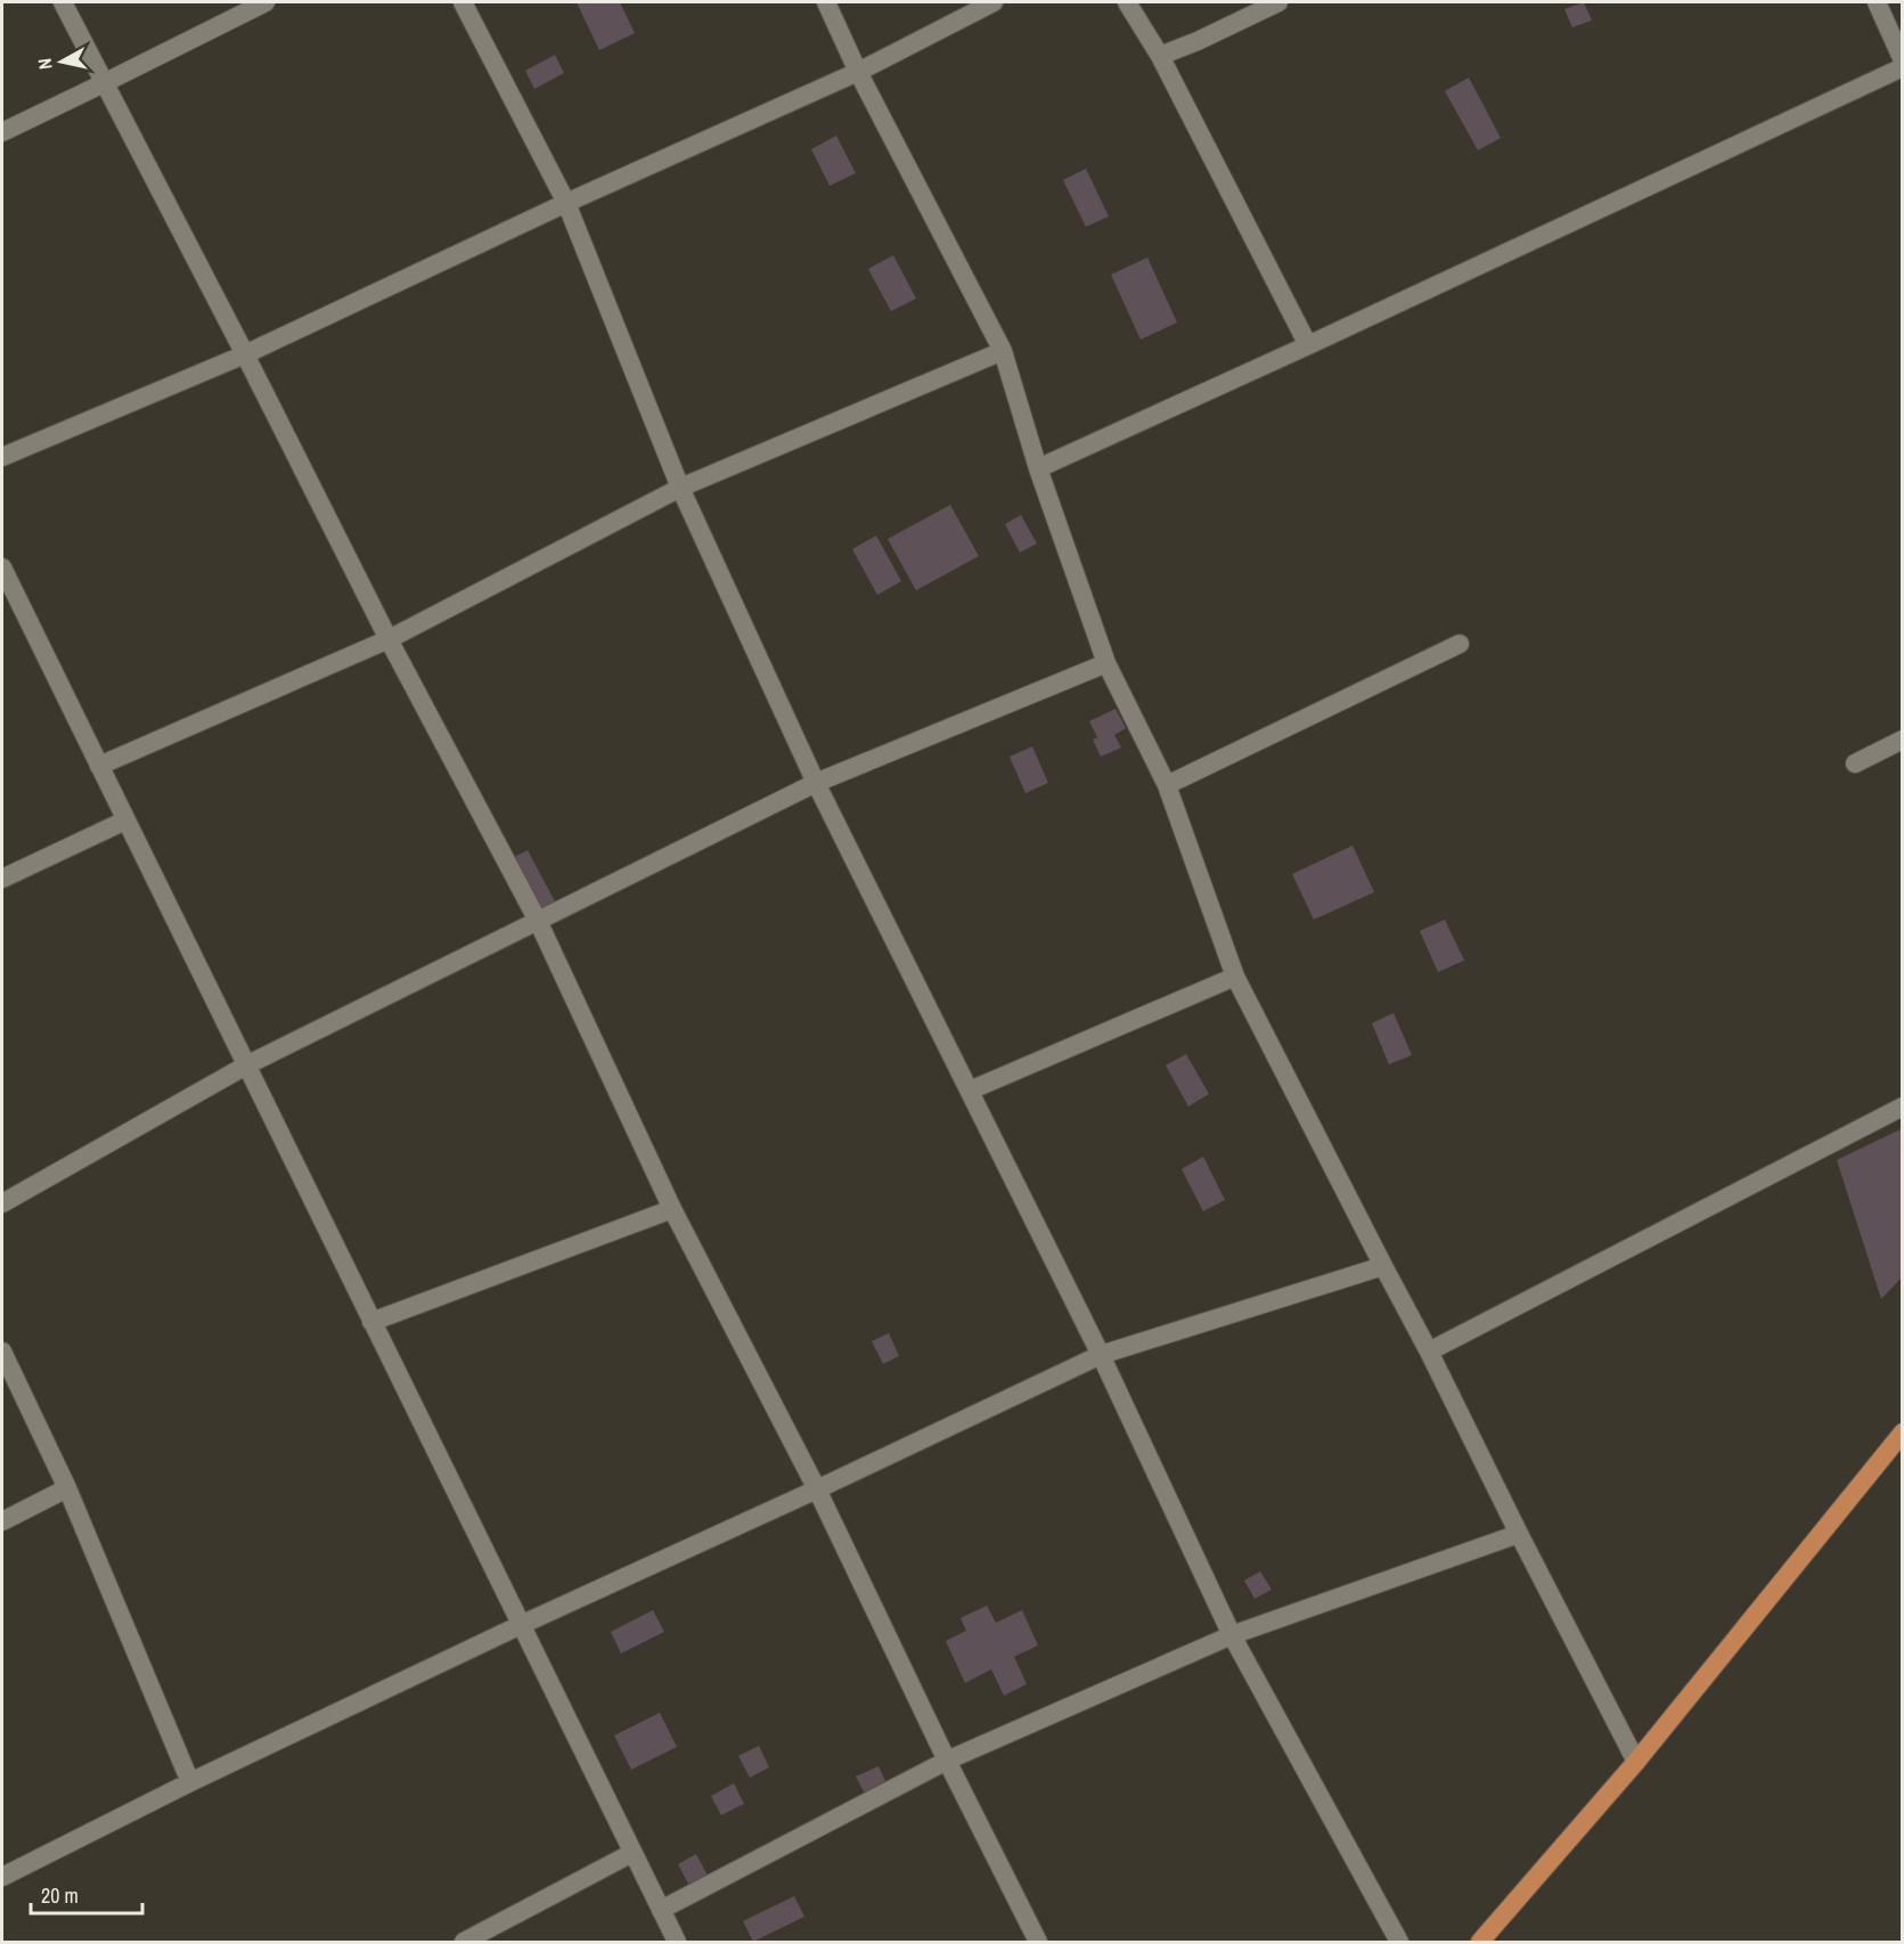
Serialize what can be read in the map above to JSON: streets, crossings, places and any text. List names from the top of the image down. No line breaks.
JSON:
{"scale_bar":"20 m","north":"left"}
